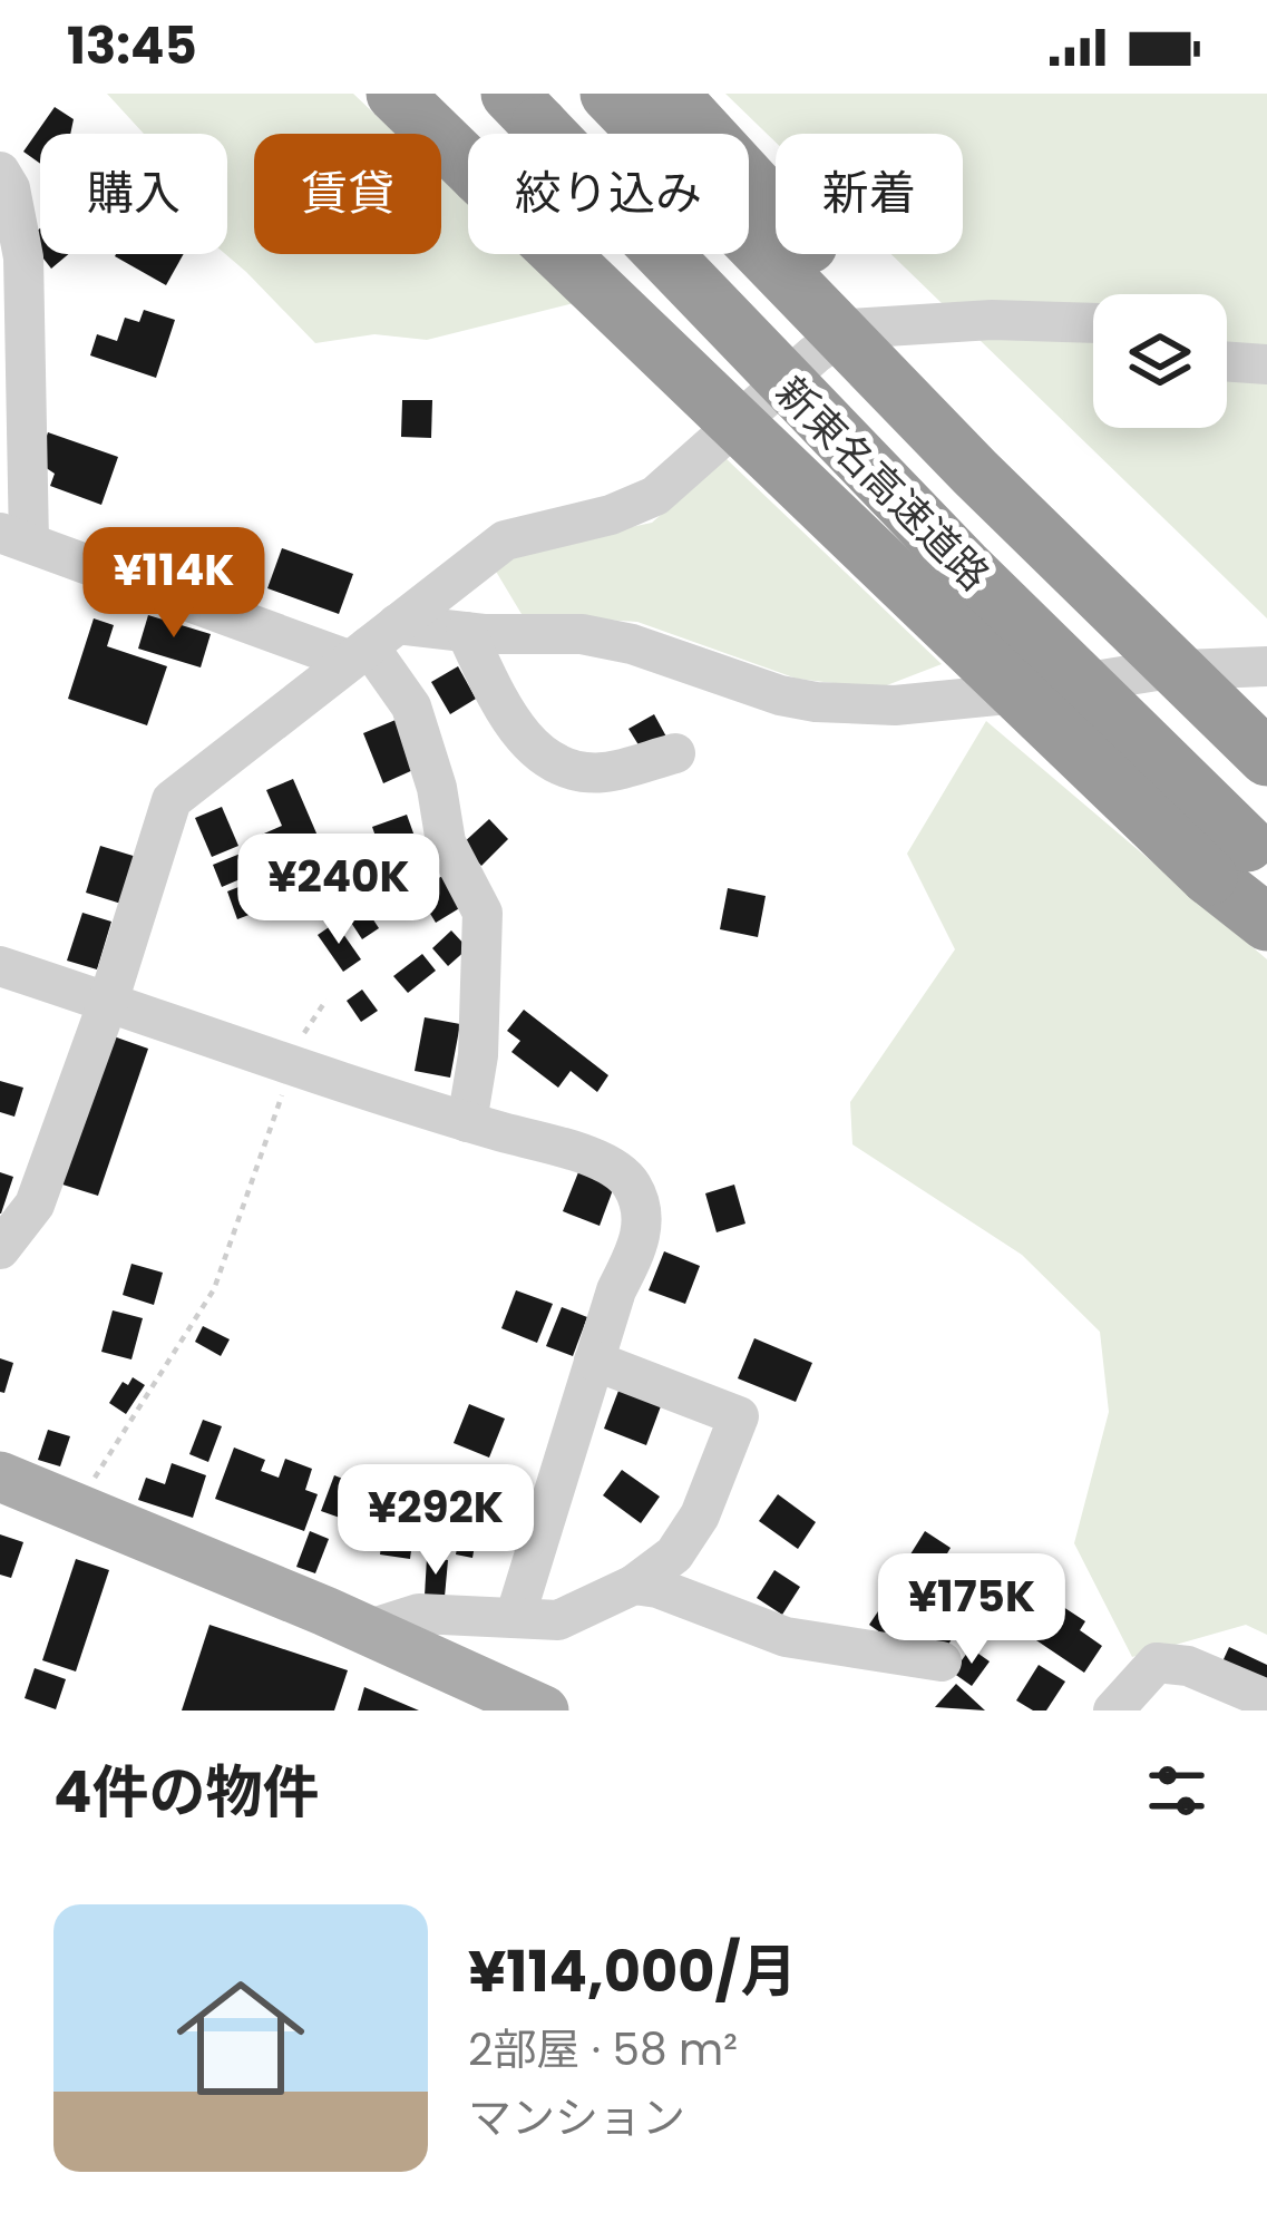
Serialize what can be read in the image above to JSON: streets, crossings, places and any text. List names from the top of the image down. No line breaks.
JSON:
{"streets":{"highway":["新東名高速道路"]},"page":{"status":"13:45","chip":["購入","賃貸","絞り込み","新着"],"price":["¥114K","¥240K","¥292K","¥175K"],"heading":"4件の物件","list":[{"name":"¥114,000/月","note":"2部屋 · 58 m² · マンション"}]}}
